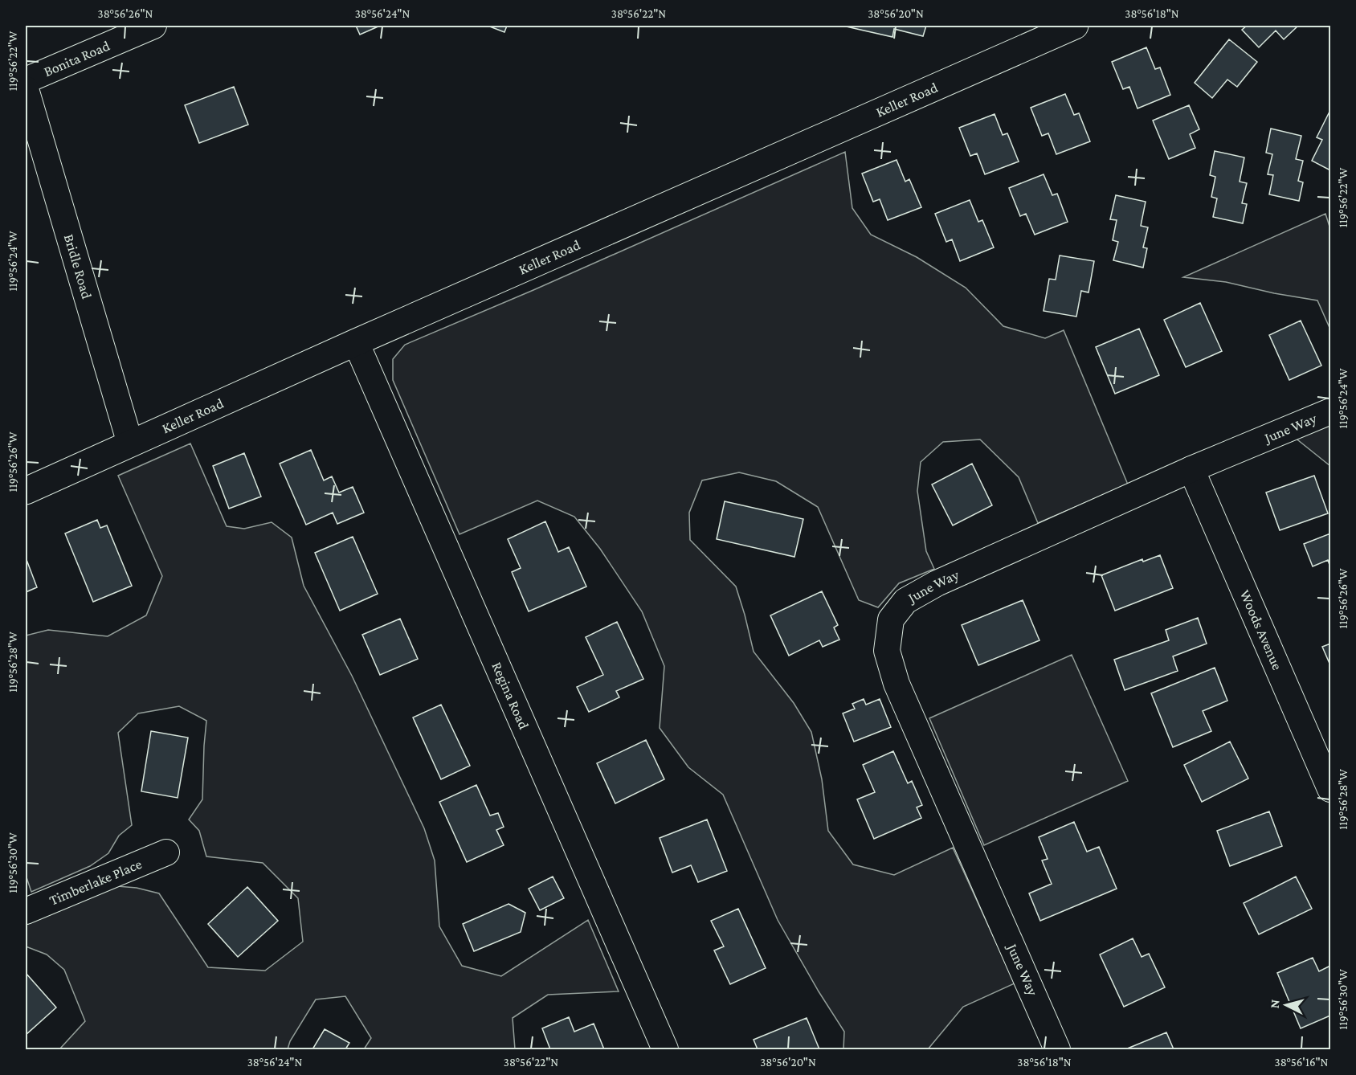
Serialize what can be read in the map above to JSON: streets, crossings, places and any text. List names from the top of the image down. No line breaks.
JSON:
{"streets":{"street":["Bonita Road","Keller Road","Bridle Road","June Way","Woods Avenue","Regina Road","Timberlake Place"]},"crossings":[["Keller Road","Bridle Road"],["Keller Road","Regina Road"],["June Way","Woods Avenue"]],"north":"left","coordinates":["38°56'26\"N","38°56'24\"N","38°56'22\"N","38°56'20\"N","38°56'18\"N","119°56'22\"W","119°56'24\"W","119°56'26\"W","119°56'28\"W","119°56'30\"W","38°56'16\"N"]}
